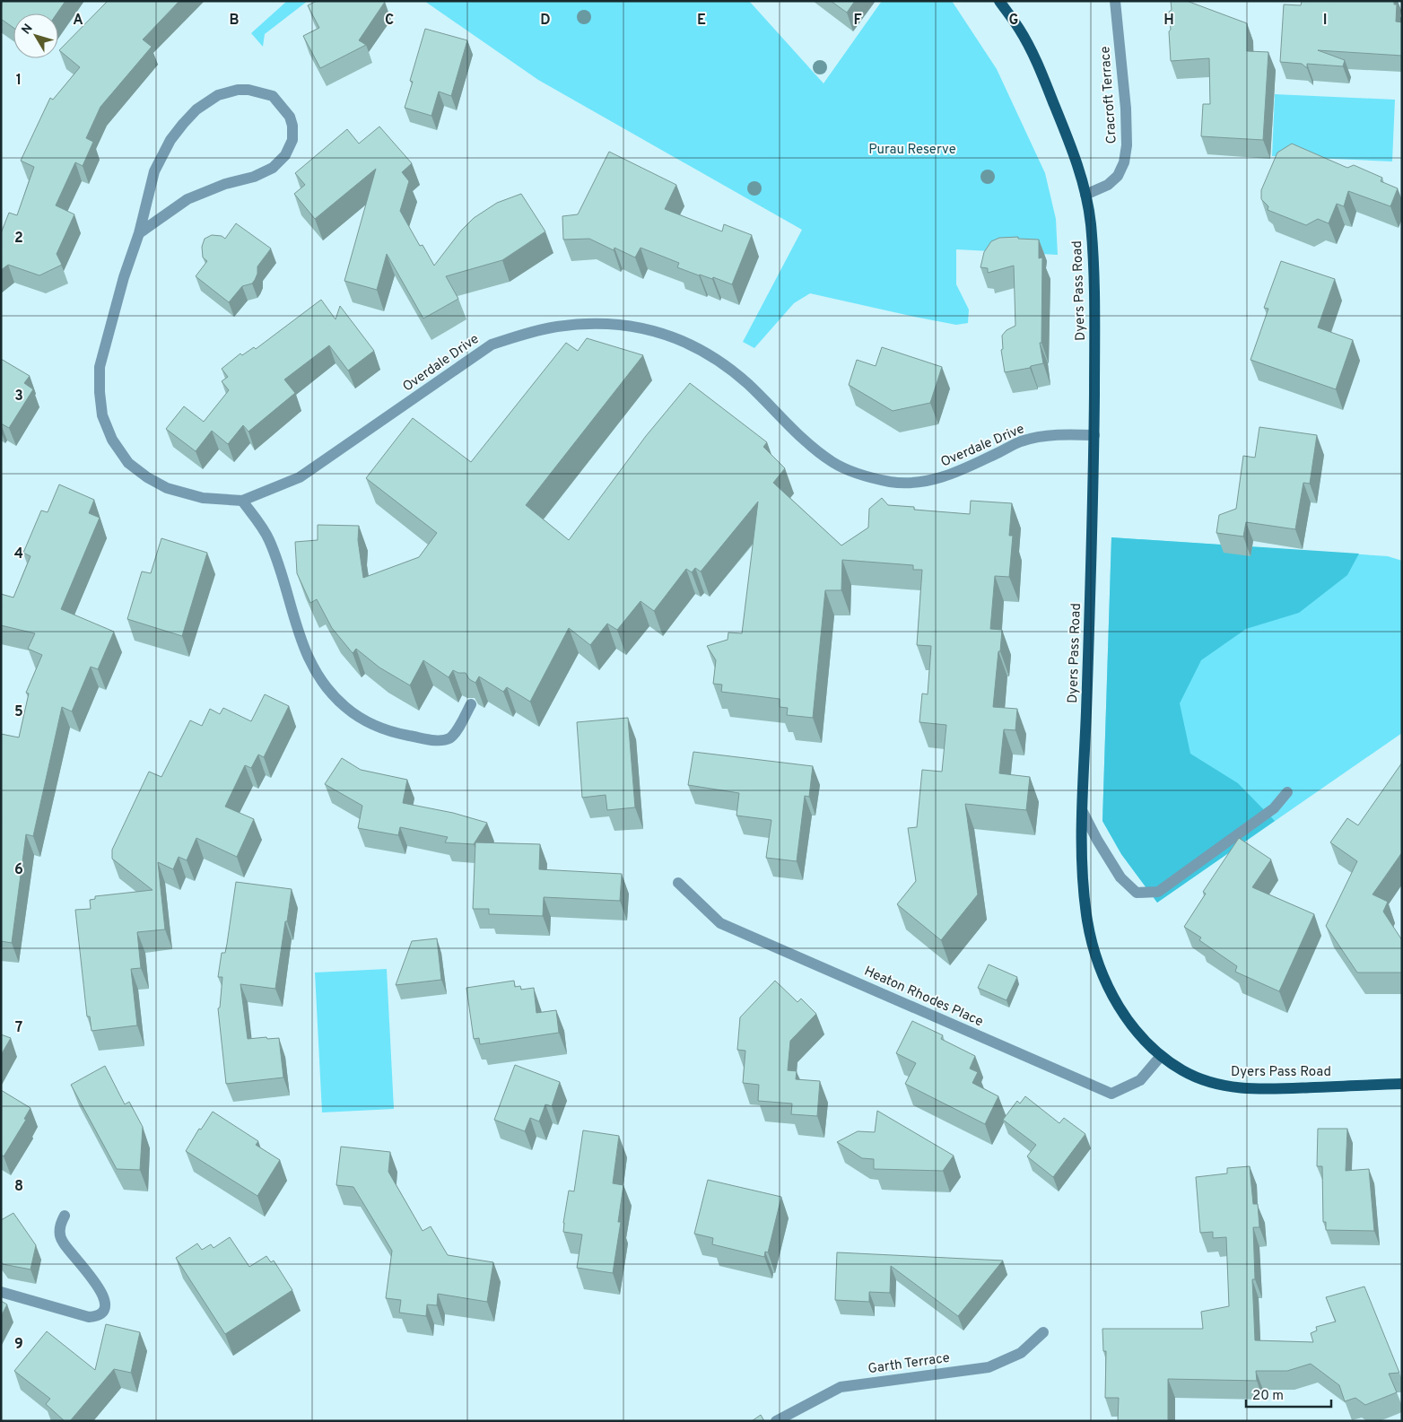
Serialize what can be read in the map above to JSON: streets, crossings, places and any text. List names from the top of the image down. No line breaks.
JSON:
{"streets":{"main road":["Dyers Pass Road"],"street":["Cracroft Terrace","Overdale Drive","Heaton Rhodes Place","Garth Terrace"]},"crossings":[["Cracroft Terrace","Dyers Pass Road"],["Dyers Pass Road","Overdale Drive"],["Dyers Pass Road","Heaton Rhodes Place"]],"parks":["Purau Reserve"],"scale_bar":"20 m","north":"top left","grid":{"columns":["A","B","C","D","E","F","G","H","I"],"rows":["1","2","3","4","5","6","7","8","9"]}}
